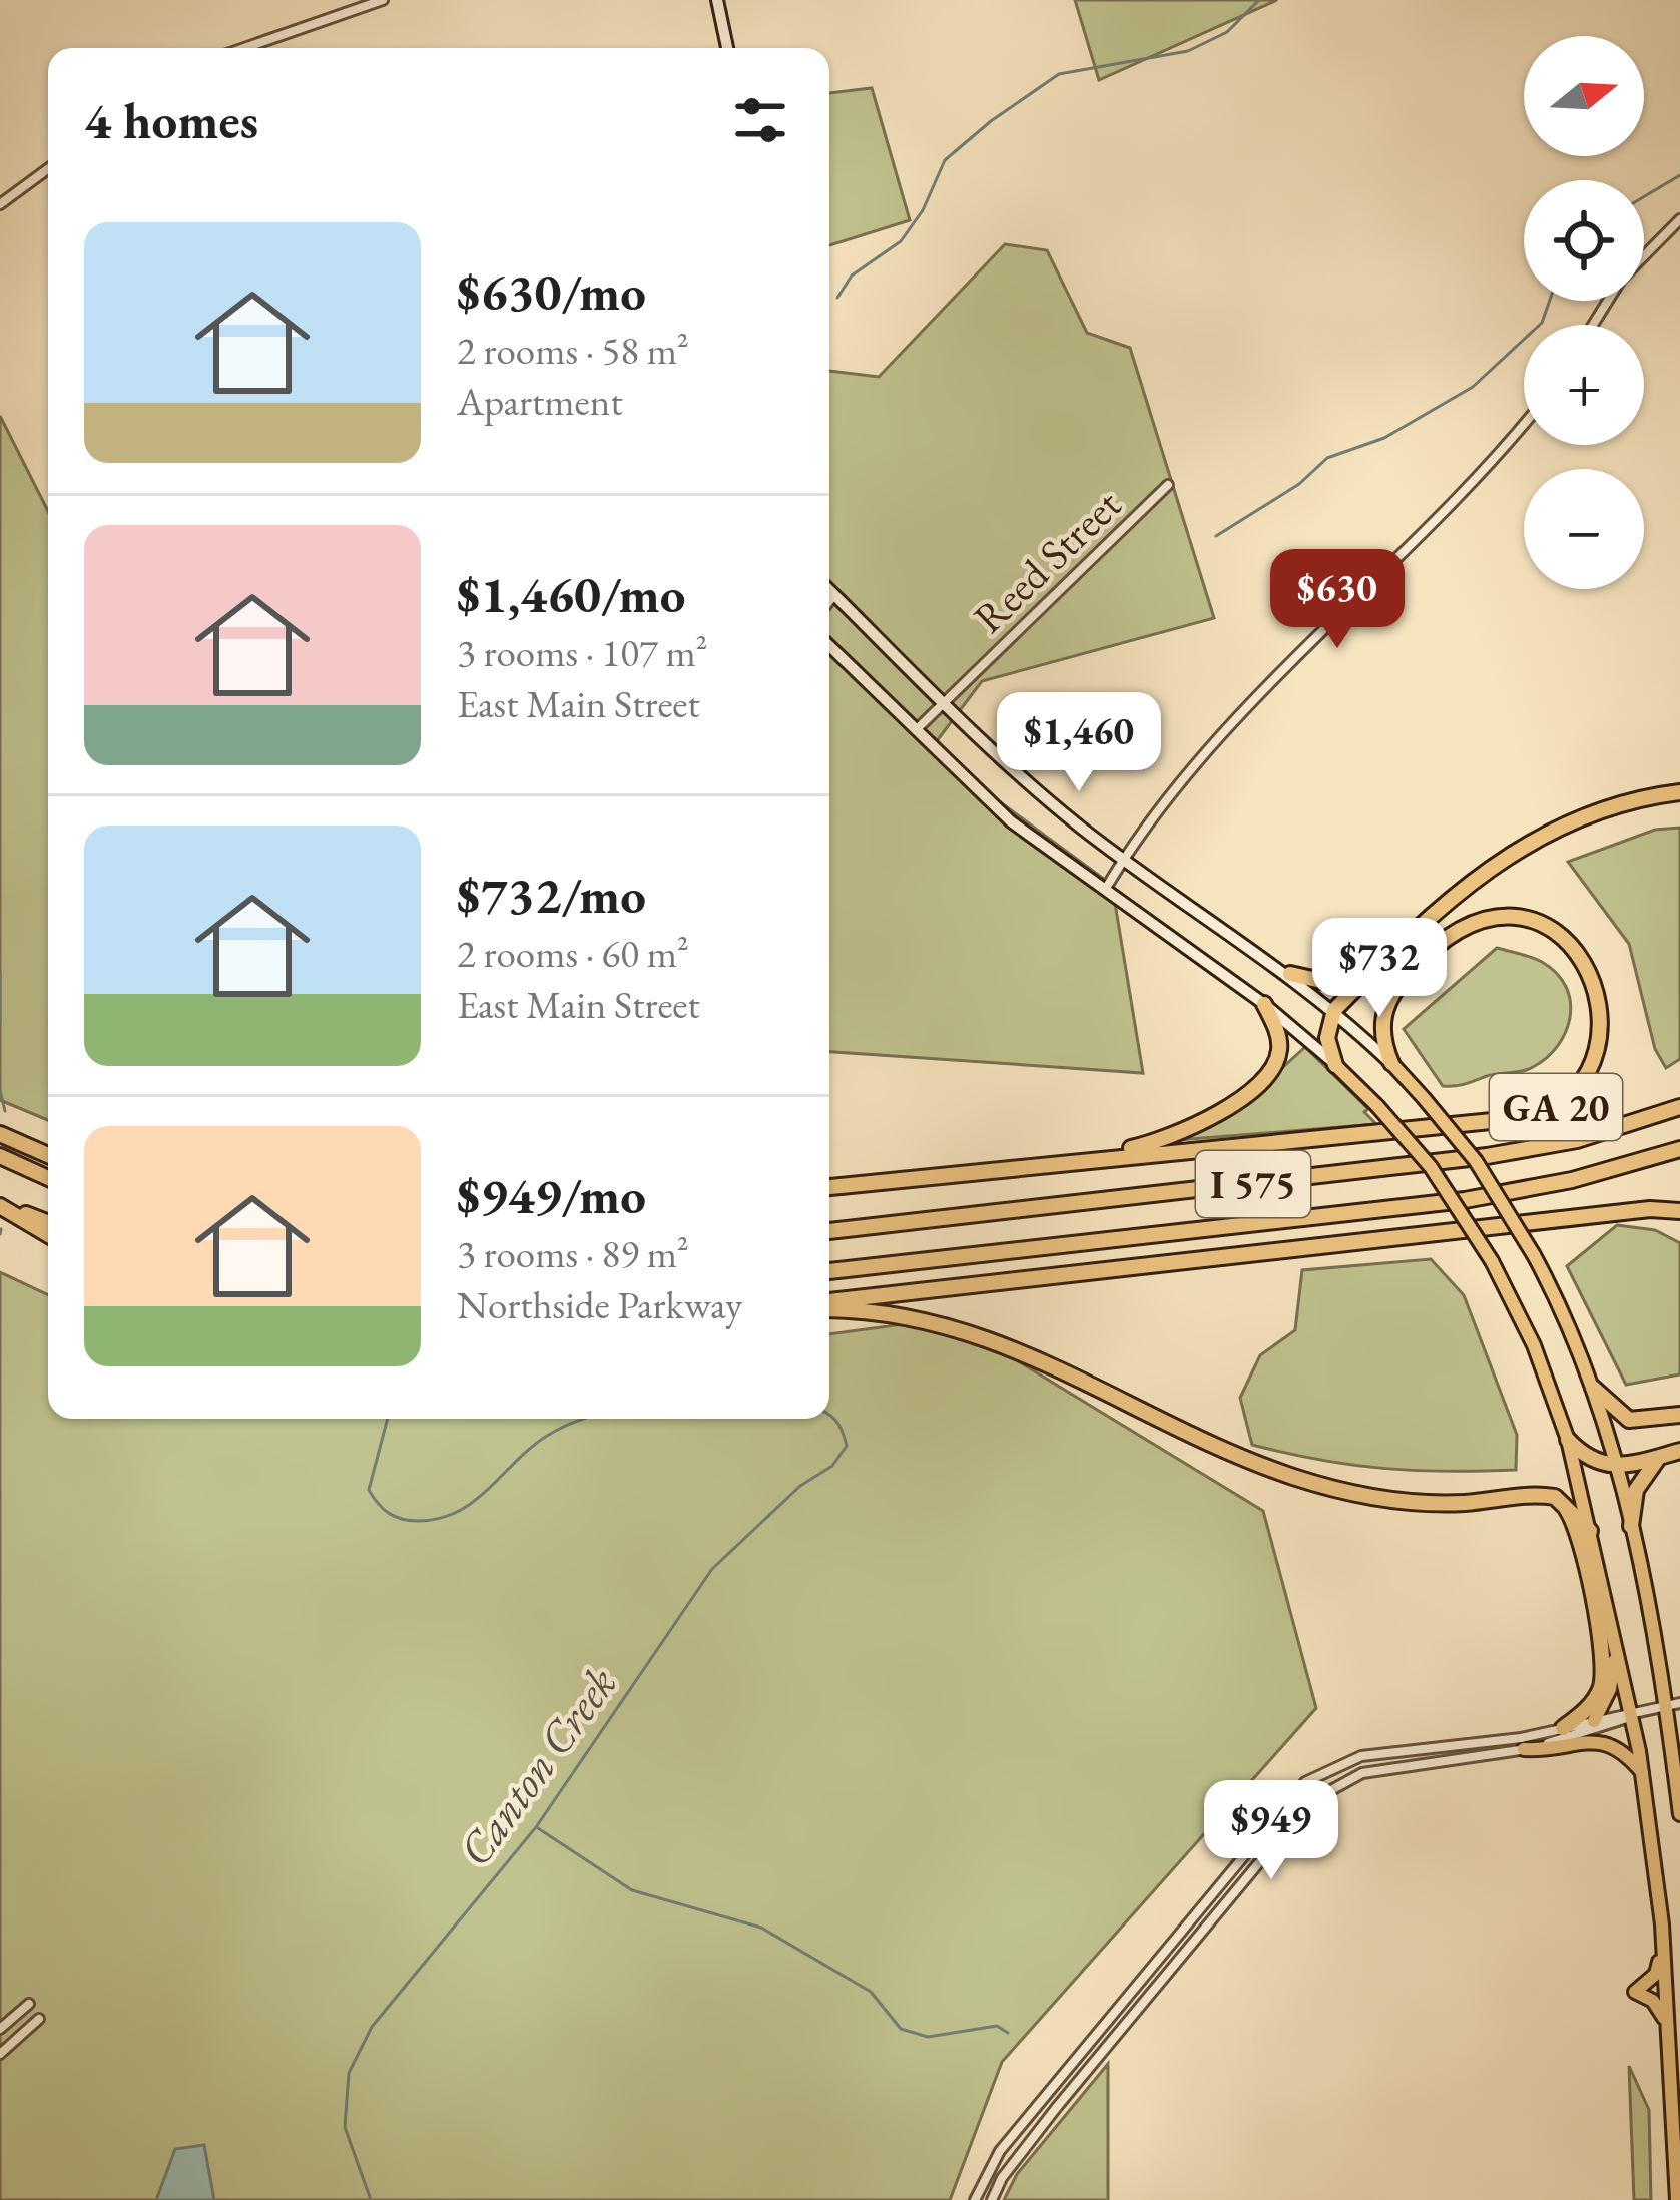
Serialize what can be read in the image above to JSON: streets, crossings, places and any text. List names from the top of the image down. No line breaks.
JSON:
{"streets":{"highway":["GA 20","I 575"],"street":["Reed Street"]},"water":["Canton Creek"],"north":"right","page":{"map_buttons":["+","−"],"heading":"4 homes","list":[{"name":"$630/mo","note":"2 rooms · 58 m² · Apartment"},{"name":"$1,460/mo","note":"3 rooms · 107 m² · East Main Street"},{"name":"$732/mo","note":"2 rooms · 60 m² · East Main Street"},{"name":"$949/mo","note":"3 rooms · 89 m² · Northside Parkway"}],"price":["$630","$1,460","$732","$949"]}}
